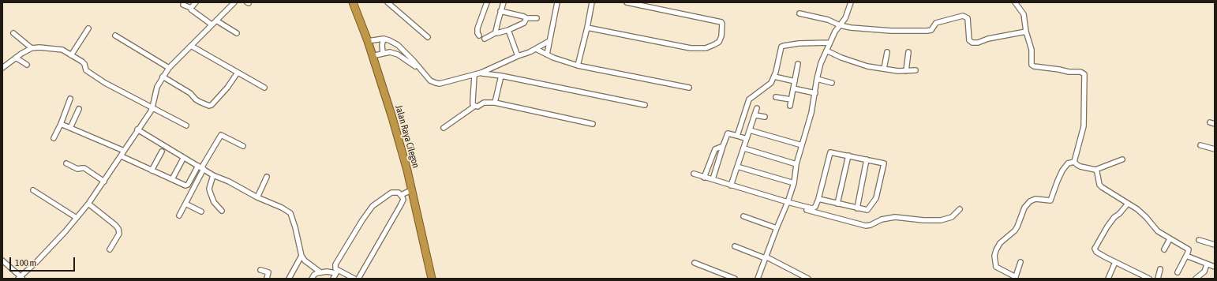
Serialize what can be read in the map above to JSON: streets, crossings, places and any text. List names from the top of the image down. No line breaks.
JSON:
{"streets":{"highway":["Jalan Raya Cilegon"]},"scale_bar":"100 m"}
